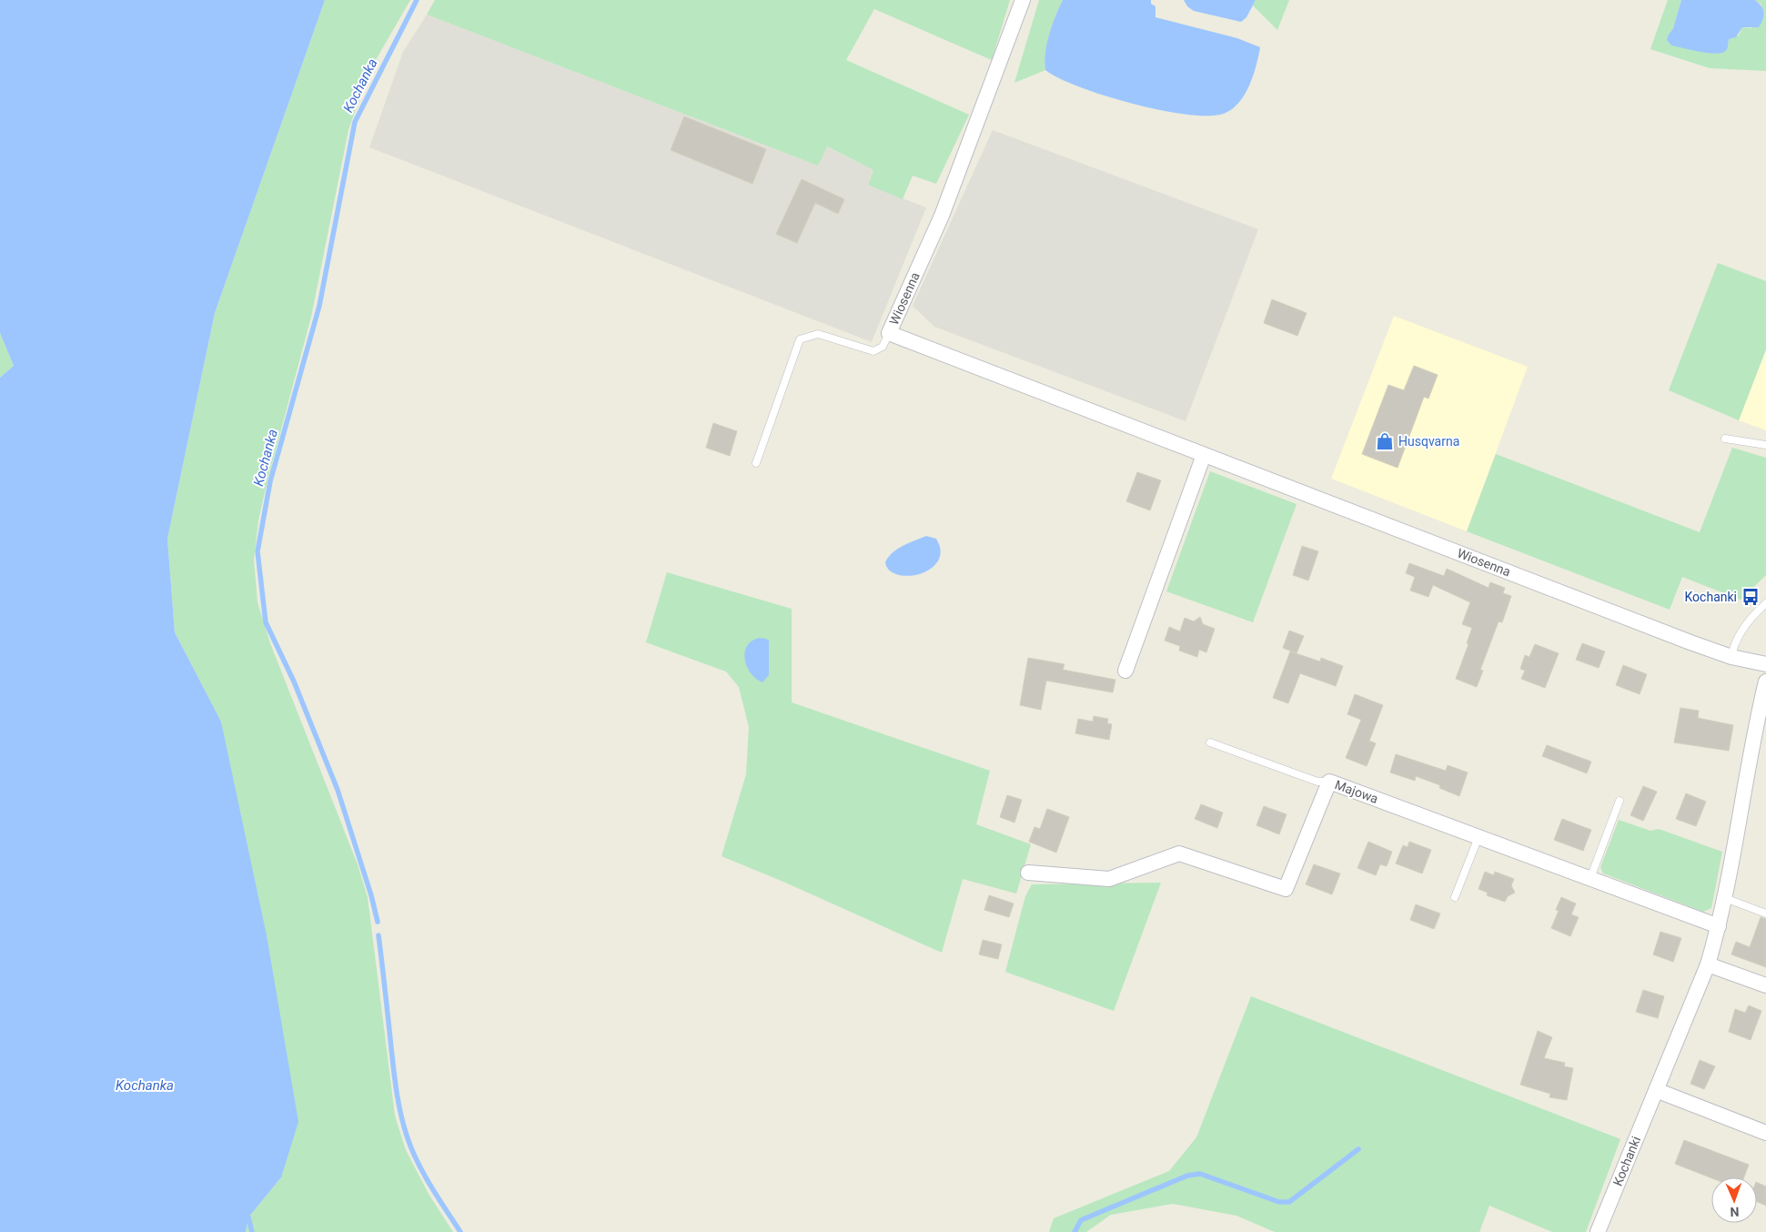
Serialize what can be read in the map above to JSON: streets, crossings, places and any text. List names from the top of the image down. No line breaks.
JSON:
{"streets":{"street":["Wiosenna","Majowa","Kochanki"]},"crossings":[["Majowa","Kochanki"]],"water":["Kochanka"],"places":{"shop":["Husqvarna"],"bus stop":["Kochanki"]},"north":"bottom"}
